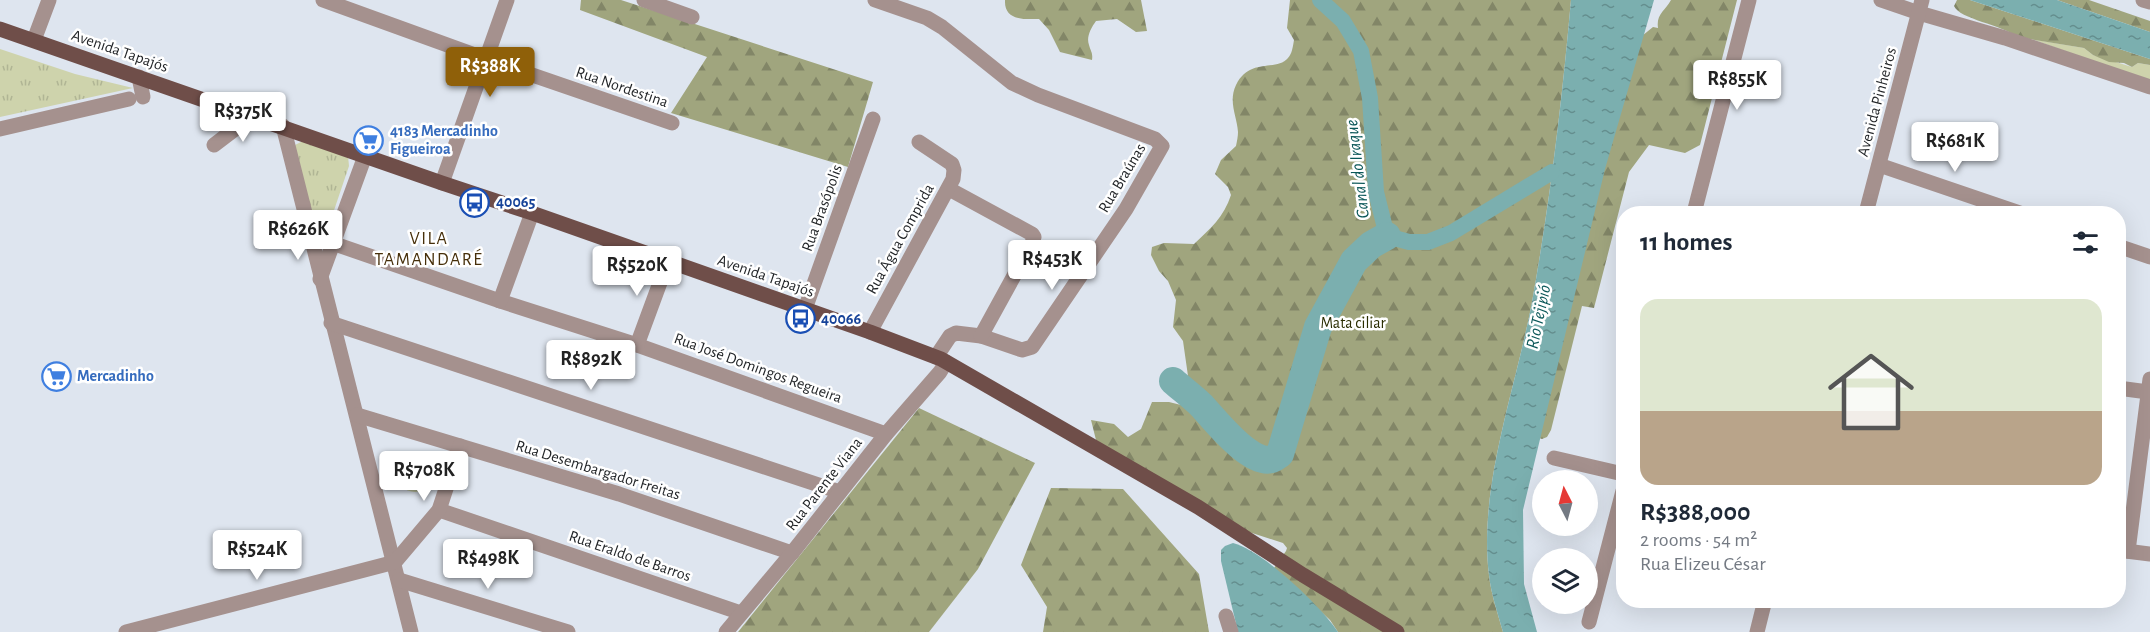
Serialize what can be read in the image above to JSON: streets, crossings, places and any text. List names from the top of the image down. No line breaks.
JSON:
{"streets":{"main road":["Avenida Tapajós"],"street":["Rua Nordestina","Avenida Pinheiros","Rua Braúnas","Rua Brasópolis","Rua Água Comprida","Rua José Domingos Regueira","Rua Desembargador Freitas","Rua Parente Viana","Rua Eraldo de Barros"]},"crossings":[["Avenida Tapajós","Rua Braúnas"],["Avenida Tapajós","Rua Brasópolis"],["Avenida Tapajós","Rua Água Comprida"],["Avenida Tapajós","Rua Parente Viana"],["Rua Braúnas","Rua Parente Viana"],["Rua José Domingos Regueira","Rua Parente Viana"],["Rua Desembargador Freitas","Rua Parente Viana"],["Rua Parente Viana","Rua Eraldo de Barros"]],"districts":["VILA TAMANDARÉ"],"water":["Canal do Iraque","Rio Tejipió"],"parks":["Mata ciliar"],"places":{"supermarket":["4183 Mercadinho Figueiroa","Mercadinho"],"bus stop":["40065","40066"]},"north":"top","page":{"price":["R$388K","R$855K","R$375K","R$681K","R$626K","R$453K","R$520K","R$892K","R$708K","R$524K","R$498K"],"heading":"11 homes","list":[{"name":"R$388,000","note":"2 rooms · 54 m² · Rua Elizeu César"}]}}
